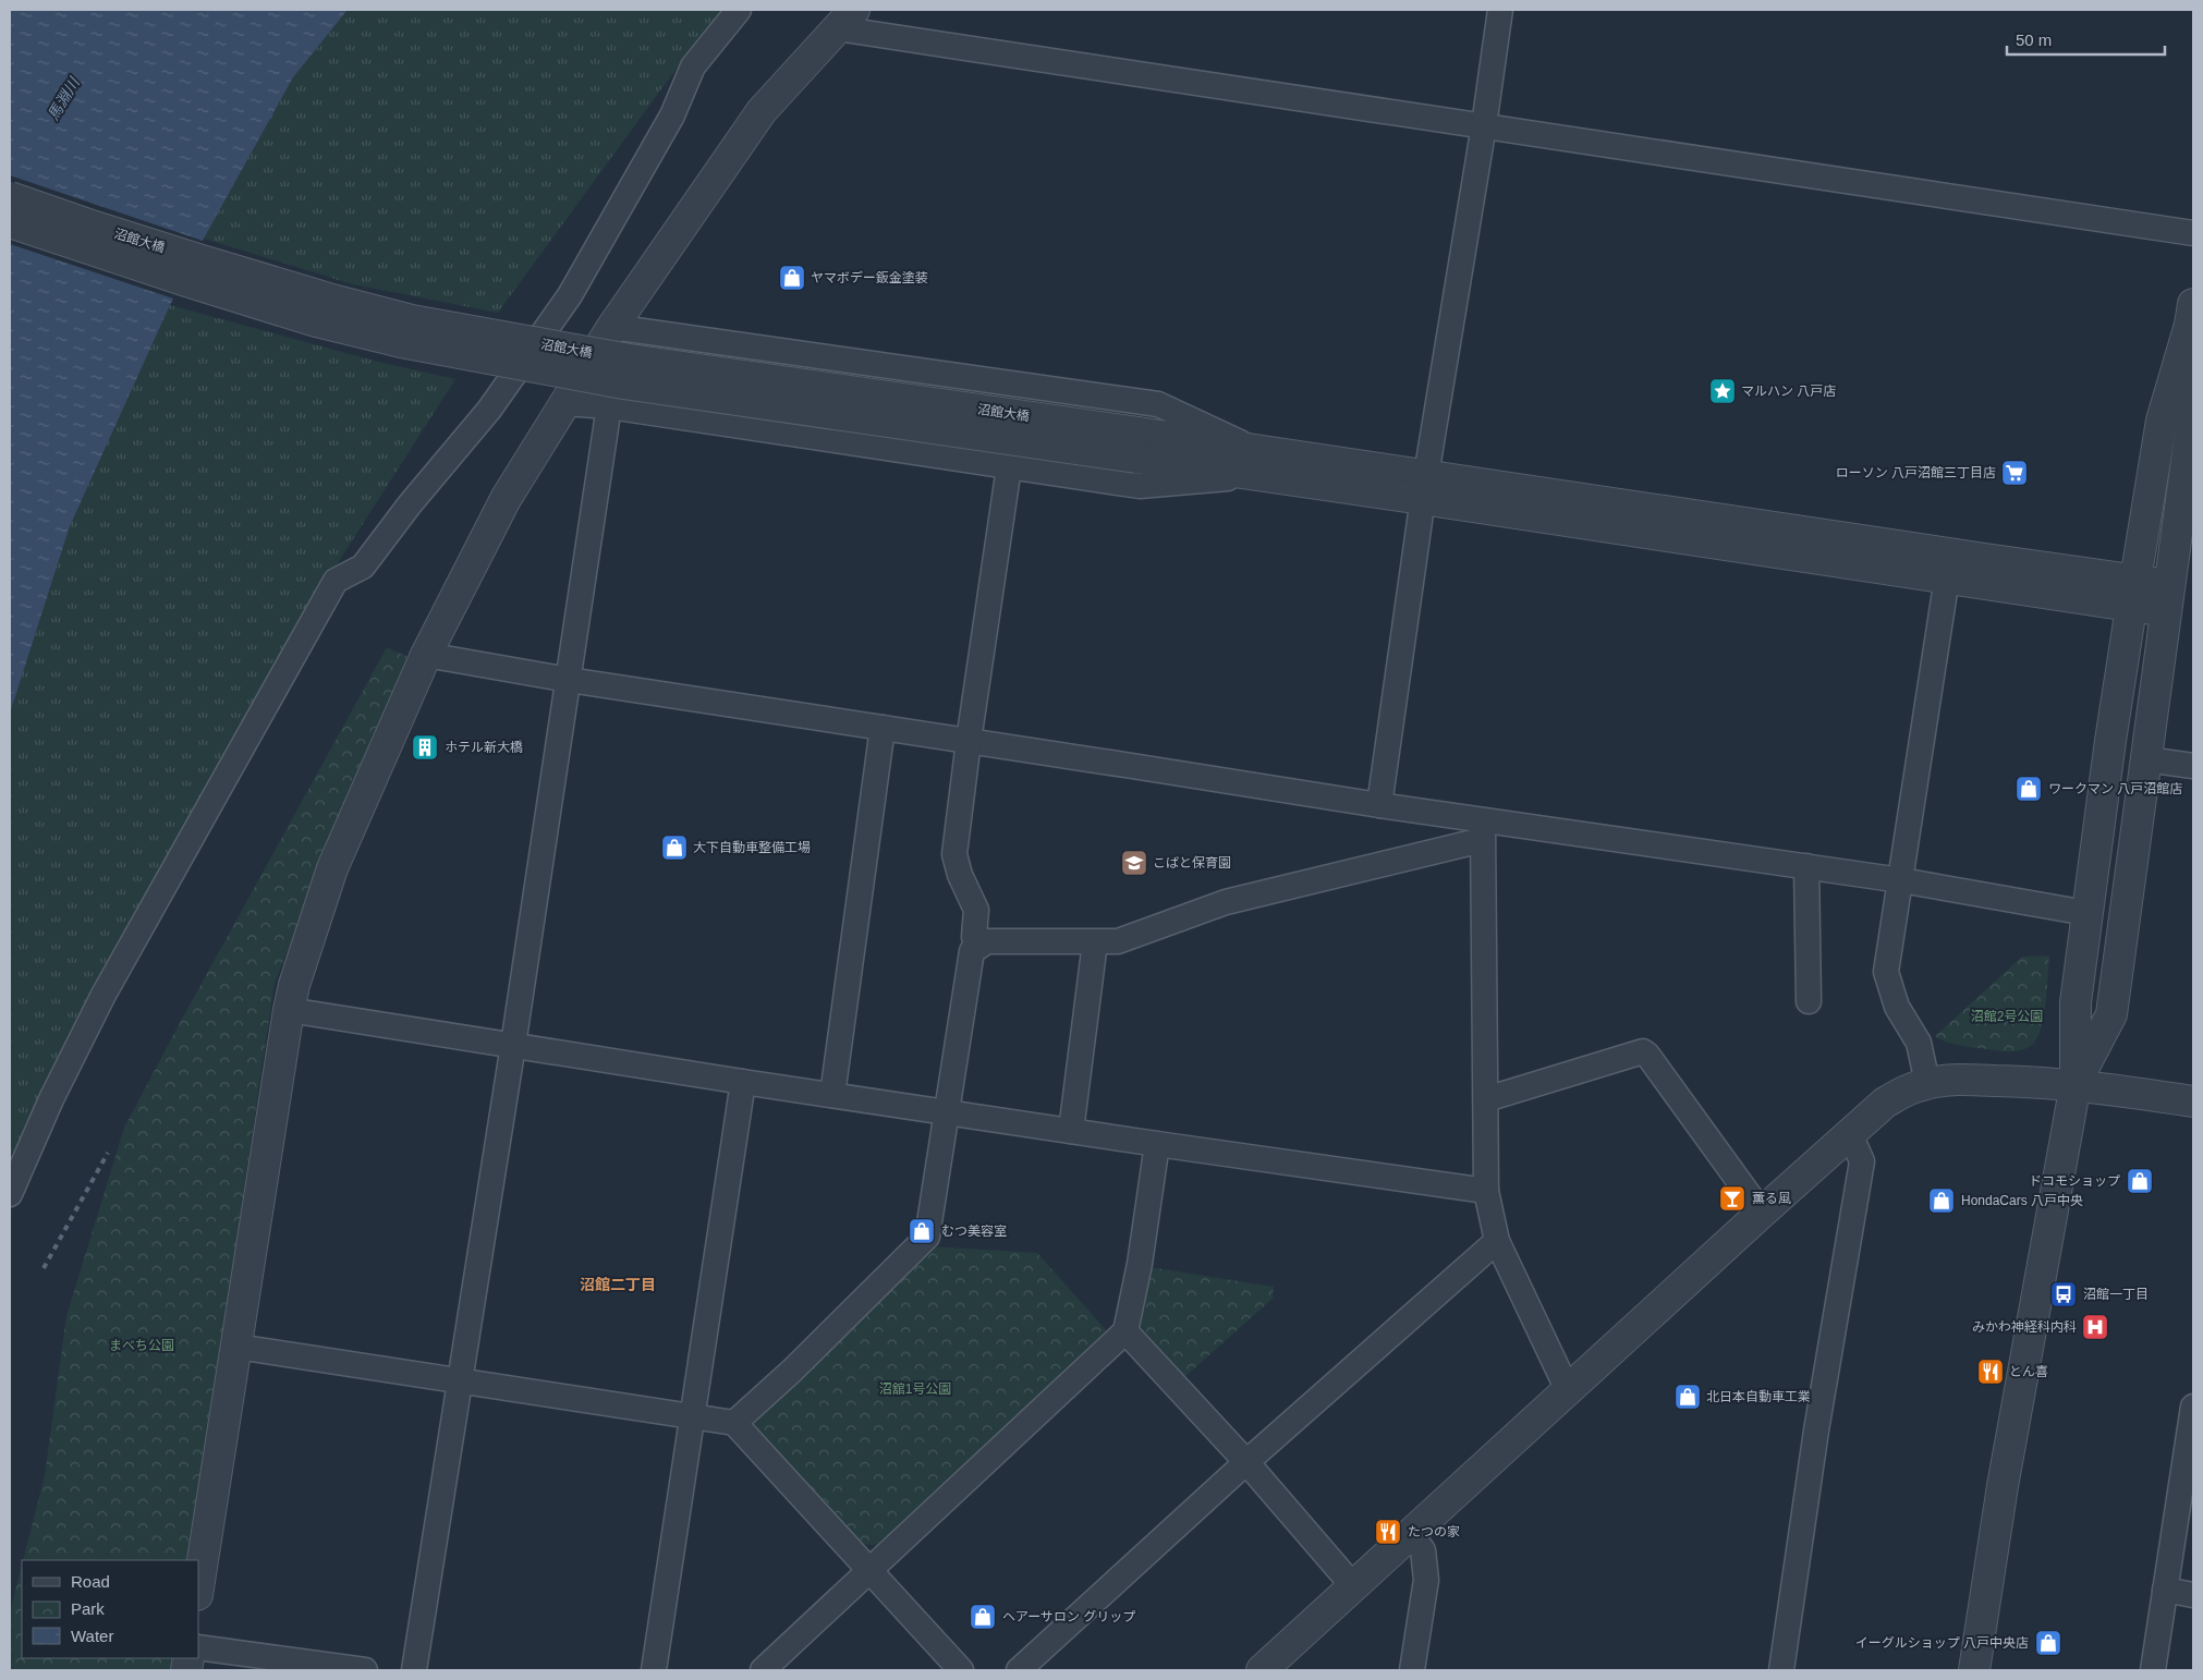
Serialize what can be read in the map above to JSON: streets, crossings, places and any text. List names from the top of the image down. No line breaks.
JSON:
{"streets":{"street":["沼館大橋"]},"districts":["沼館二丁目"],"water":["馬淵川"],"parks":["沼館2号公園","まべち公園","沼舘1号公園"],"places":{"shop":["ヤマボデー鈑金塗装","ワークマン 八戸沼館店","大下自動車整備工場","ドコモショップ","HondaCars 八戸中央","むつ美容室","北日本自動車工業","ヘアーサロン グリップ","イーグルショップ 八戸中央店"],"place":["マルハン 八戸店"],"supermarket":["ローソン 八戸沼館三丁目店"],"building":["ホテル新大橋"],"school or university":["こばと保育園"],"bar":["薫る風"],"bus stop":["沼館一丁目"],"hospital":["みかわ神経科内科"],"restaurant":["とん喜","たつの家"]},"legend":["Road","Park","Water"],"scale_bar":"50 m"}
